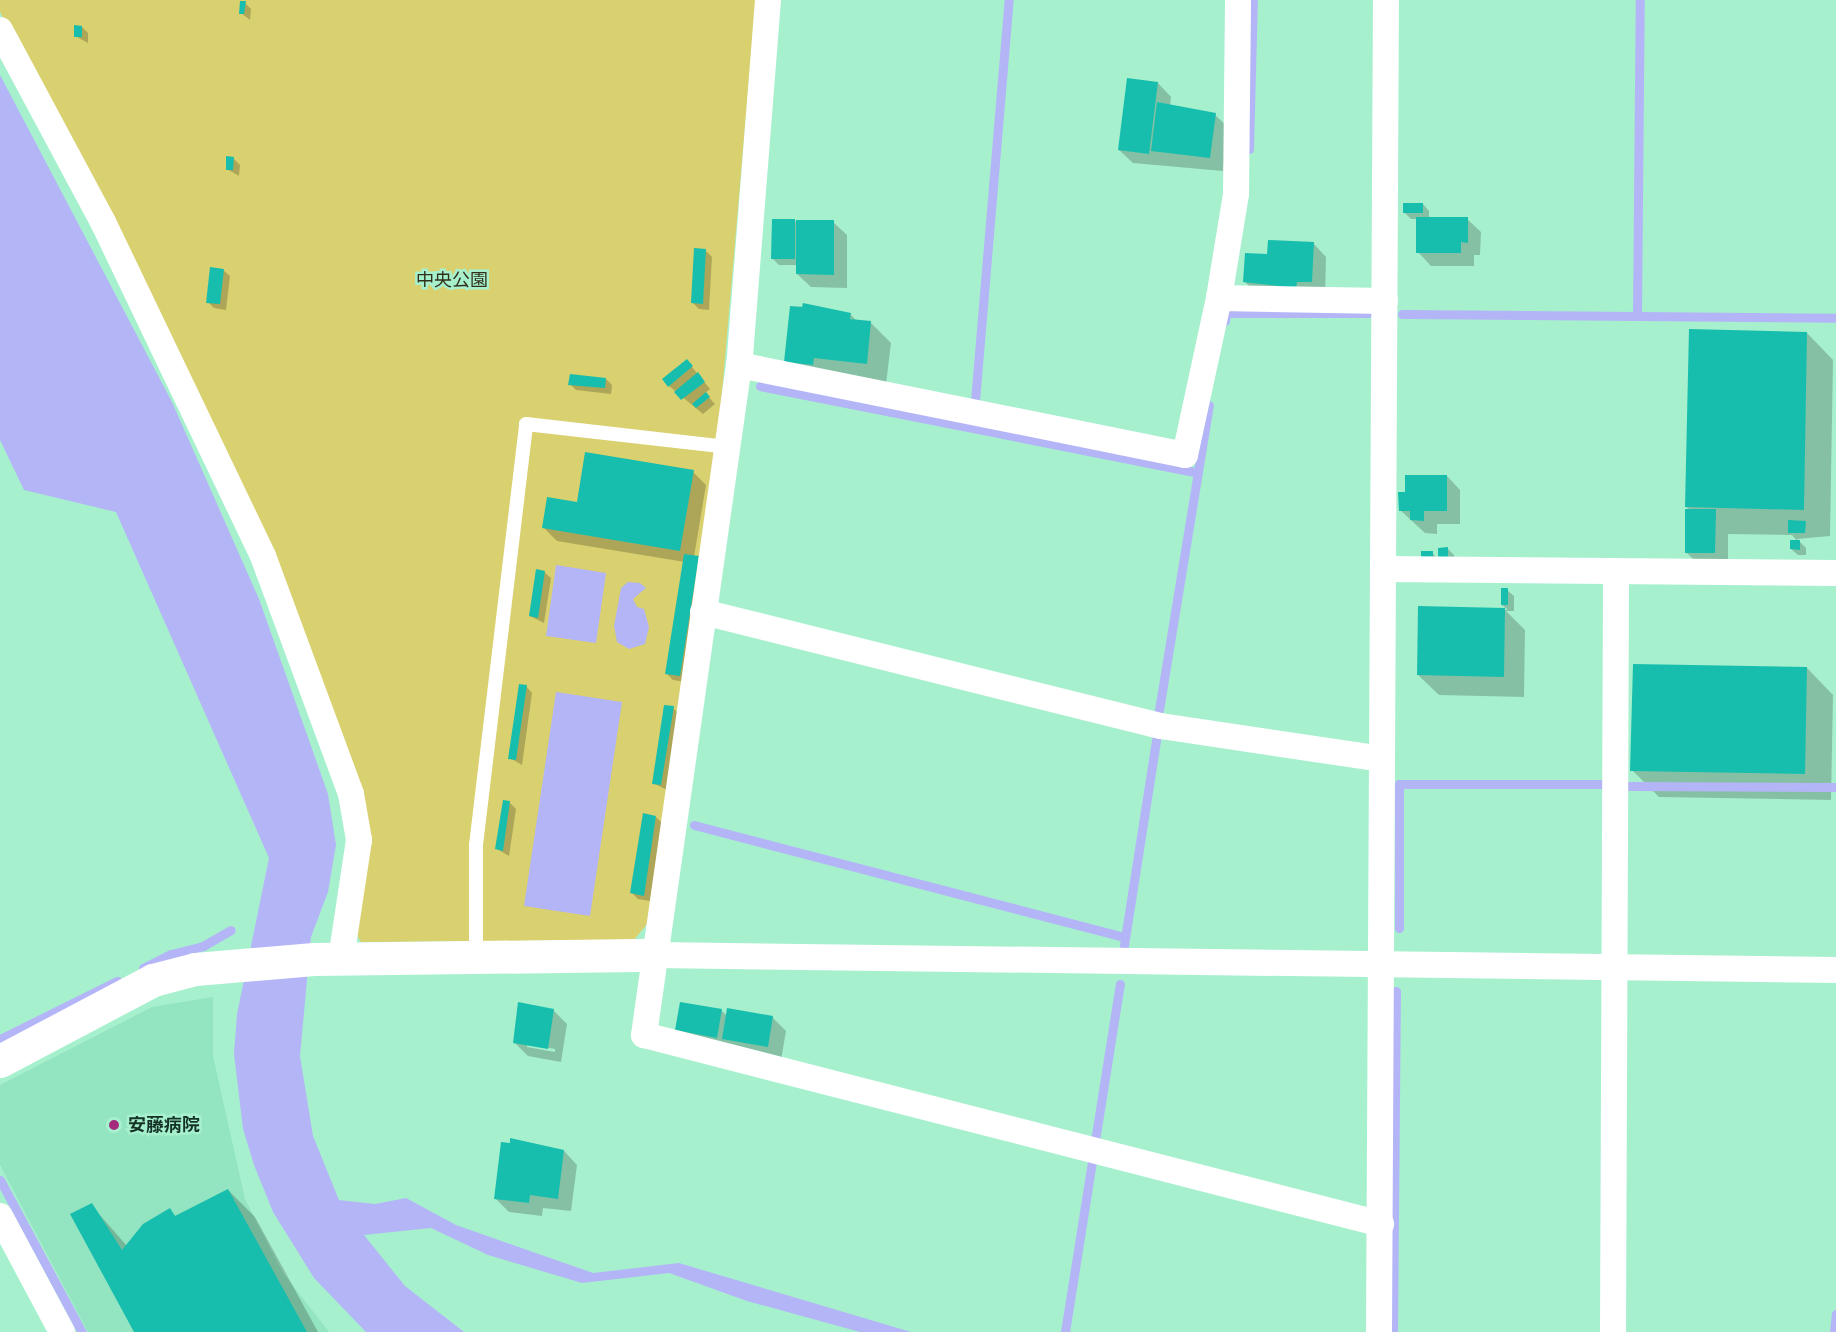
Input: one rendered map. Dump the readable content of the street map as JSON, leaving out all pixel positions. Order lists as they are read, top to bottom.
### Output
{
  "parks": ["中央公園"],
  "places": ["安藤病院"]
}
